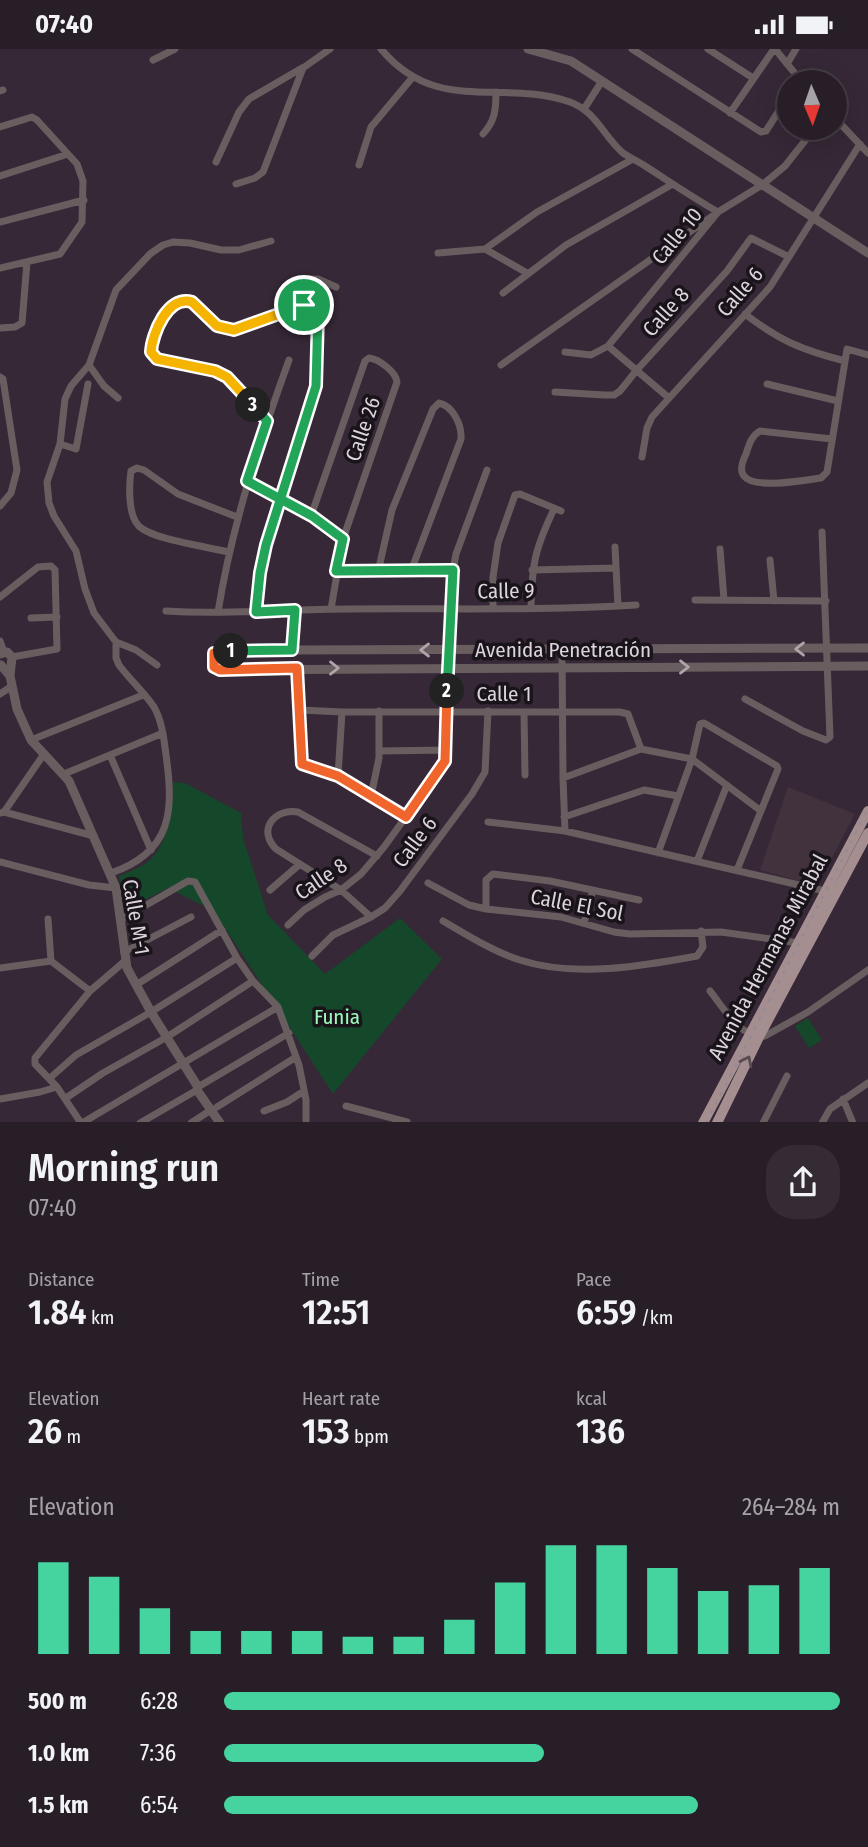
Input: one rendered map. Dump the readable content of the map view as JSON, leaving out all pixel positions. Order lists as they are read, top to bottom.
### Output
{
  "streets": {
    "main road": ["Avenida Hermanas Mirabal"],
    "street": [
      "Calle 10",
      "Calle 6",
      "Calle 8",
      "Calle 26",
      "Calle 9",
      "Avenida Penetración",
      "Calle 1",
      "Calle El Sol",
      "Calle M-1"
    ]
  },
  "crossings": [
    ["Calle 6", "Calle 8"],
    ["Calle 6", "Calle 1"],
    ["Calle 8", "Calle 9"],
    ["Calle 8", "Avenida Penetración"],
    ["Calle 8", "Calle 1"],
    ["Calle 26", "Calle 9"],
    ["Calle El Sol", "Avenida Hermanas Mirabal"]
  ],
  "parks": ["Funia"],
  "north": "bottom",
  "page": {
    "status": "07:40",
    "pins": ["3", "1", "2"],
    "heading": ["Morning run", "07:40"],
    "stats": [
      ["Distance", "1.84 km"],
      ["Time", "12:51"],
      ["Pace", "6:59 /km"],
      ["Elevation", "26 m"],
      ["Heart rate", "153 bpm"],
      ["kcal", "136"]
    ],
    "chart": ["Elevation", "264–284 m"],
    "list": [
      {
        "name": "500 m",
        "note": "6:28"
      },
      {
        "name": "1.0 km",
        "note": "7:36"
      },
      {
        "name": "1.5 km",
        "note": "6:54"
      }
    ]
  }
}
